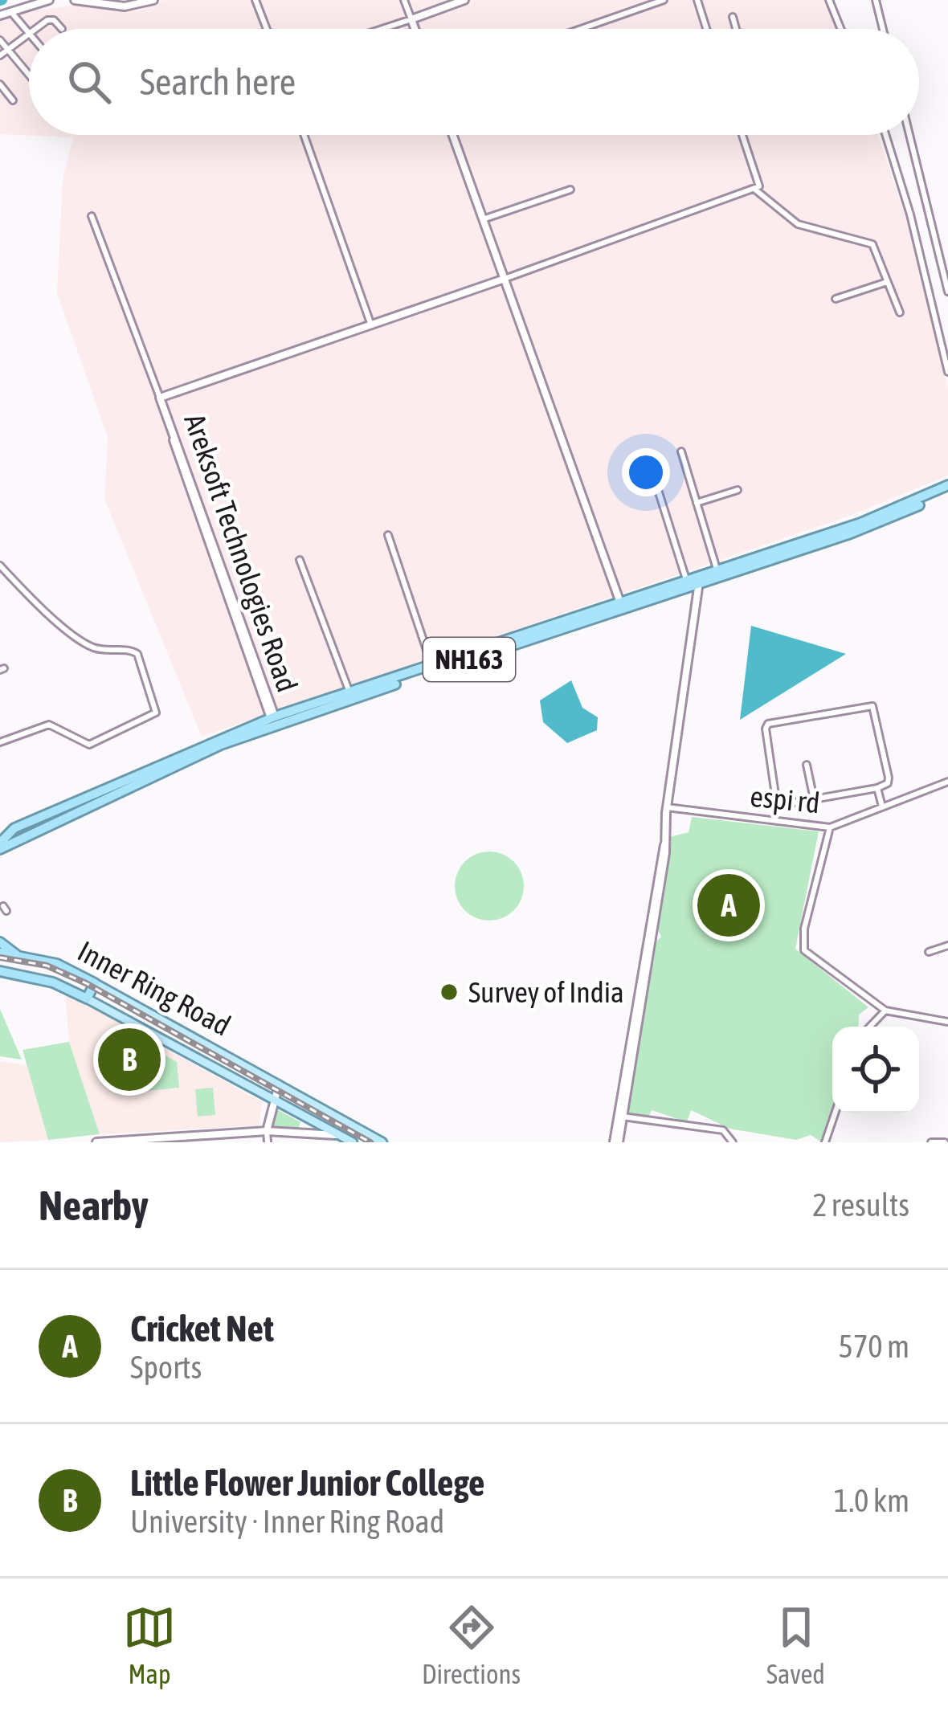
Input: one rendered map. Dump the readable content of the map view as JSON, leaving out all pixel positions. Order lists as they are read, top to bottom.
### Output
{
  "streets": {
    "highway": ["NH163", "Inner Ring Road"],
    "street": ["Areksoft Technologies Road", "espi rd"]
  },
  "crossings": [
    ["Areksoft Technologies Road", "NH163"]
  ],
  "places": ["Survey of India"],
  "page": {
    "search": "Search here",
    "pins": ["A", "B"],
    "heading": ["Nearby", "2 results"],
    "list": [
      {
        "mark": "A",
        "name": "Cricket Net",
        "note": "Sports",
        "value": "570 m"
      },
      {
        "mark": "B",
        "name": "Little Flower Junior College",
        "note": "University · Inner Ring Road",
        "value": "1.0 km"
      }
    ],
    "nav": ["Map", "Directions", "Saved"]
  }
}
